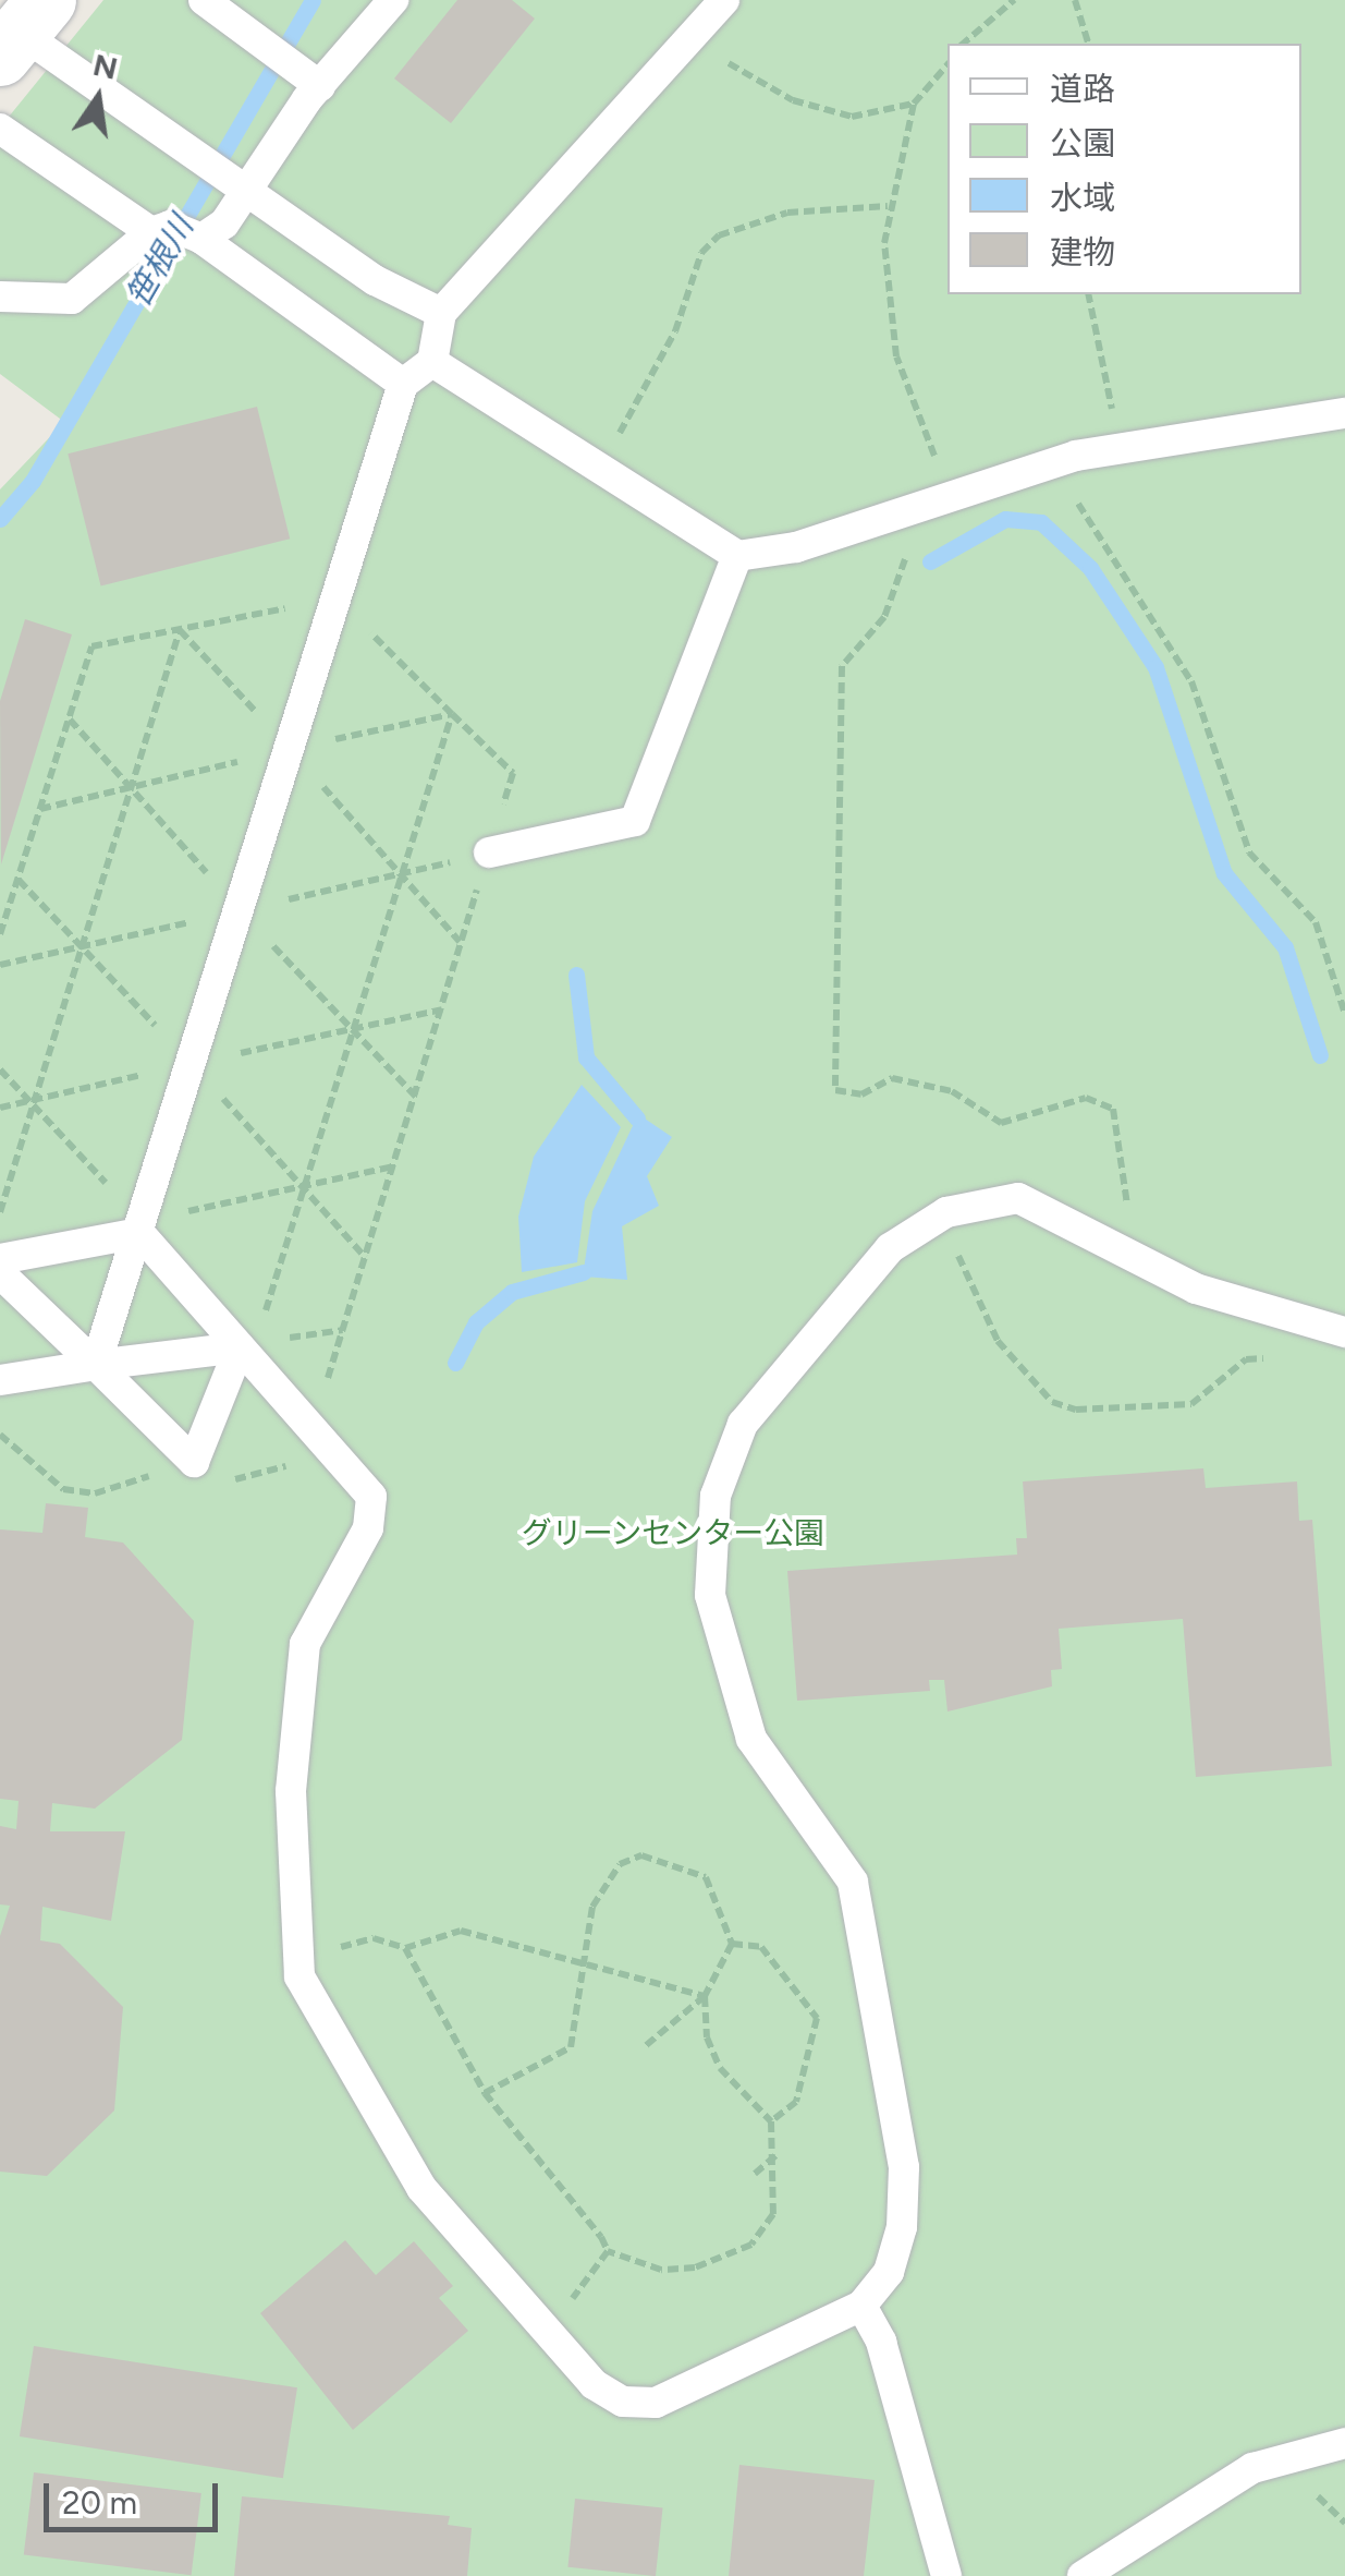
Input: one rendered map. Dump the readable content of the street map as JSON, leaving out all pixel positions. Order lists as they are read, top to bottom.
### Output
{
  "water": ["笹根川"],
  "parks": ["グリーンセンター公園"],
  "legend": [
    "道路",
    "公園",
    "水域",
    "建物"
  ],
  "scale_bar": "20 m",
  "north": "top"
}
